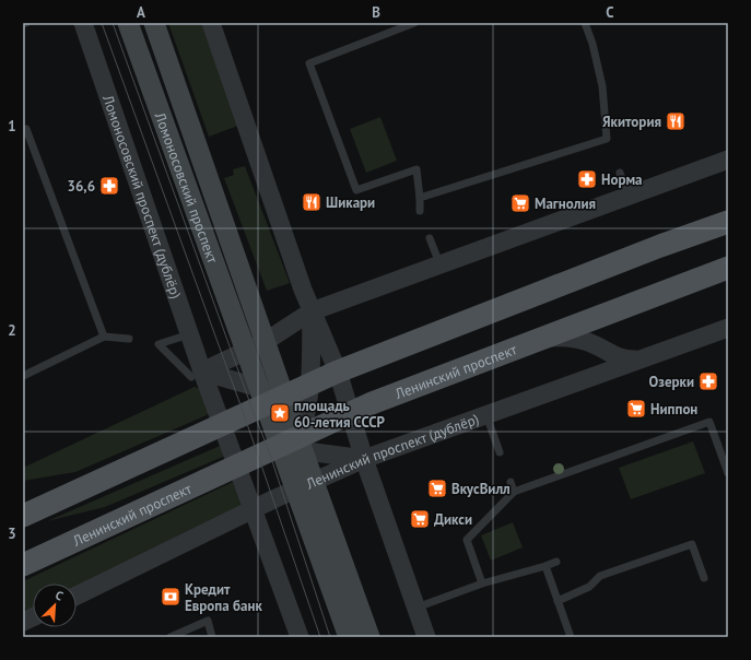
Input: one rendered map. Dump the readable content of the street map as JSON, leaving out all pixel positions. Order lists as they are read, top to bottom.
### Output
{
  "streets": {
    "main road": ["Ломоносовский проспект", "Ленинский проспект"],
    "street": ["Ломоносовский проспект (дублёр)", "Ленинский проспект (дублёр)"]
  },
  "places": {
    "restaurant": ["Якитория", "Шикари"],
    "pharmacy": ["Норма", "36,6", "Озерки"],
    "supermarket": [
      "Магнолия",
      "Ниппон",
      "ВкусВилл",
      "Дикси"
    ],
    "place": ["площадь 60-летия СССР"],
    "bank": ["Кредит Европа банк"]
  },
  "north": "top right",
  "grid": {
    "columns": ["A", "B", "C"],
    "rows": ["1", "2", "3"]
  }
}
